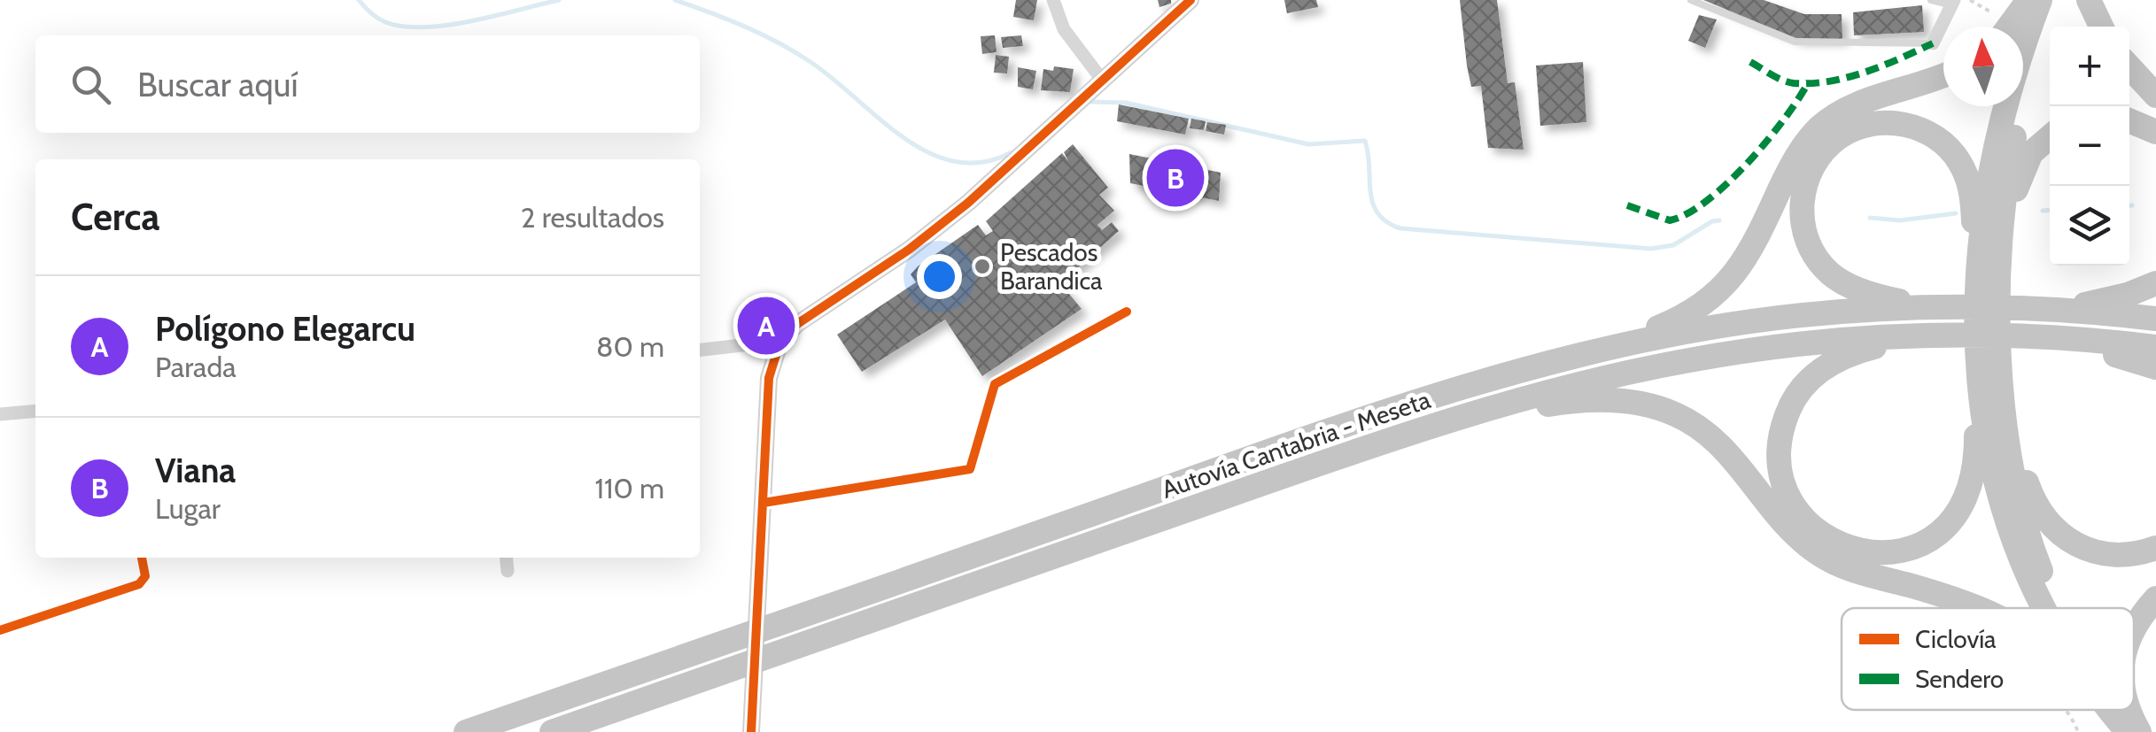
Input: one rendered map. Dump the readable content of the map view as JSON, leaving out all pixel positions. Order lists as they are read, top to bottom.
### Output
{
  "streets": {
    "highway": ["Autovía Cantabria - Meseta"]
  },
  "places": ["Pescados Barandica"],
  "legend": ["Ciclovía", "Sendero"],
  "north": "top",
  "page": {
    "map_buttons": ["+", "−"],
    "search": "Buscar aquí",
    "pins": ["B", "A"],
    "heading": ["Cerca", "2 resultados"],
    "list": [
      {
        "mark": "A",
        "name": "Polígono Elegarcu",
        "note": "Parada",
        "value": "80 m"
      },
      {
        "mark": "B",
        "name": "Viana",
        "note": "Lugar",
        "value": "110 m"
      }
    ]
  }
}
